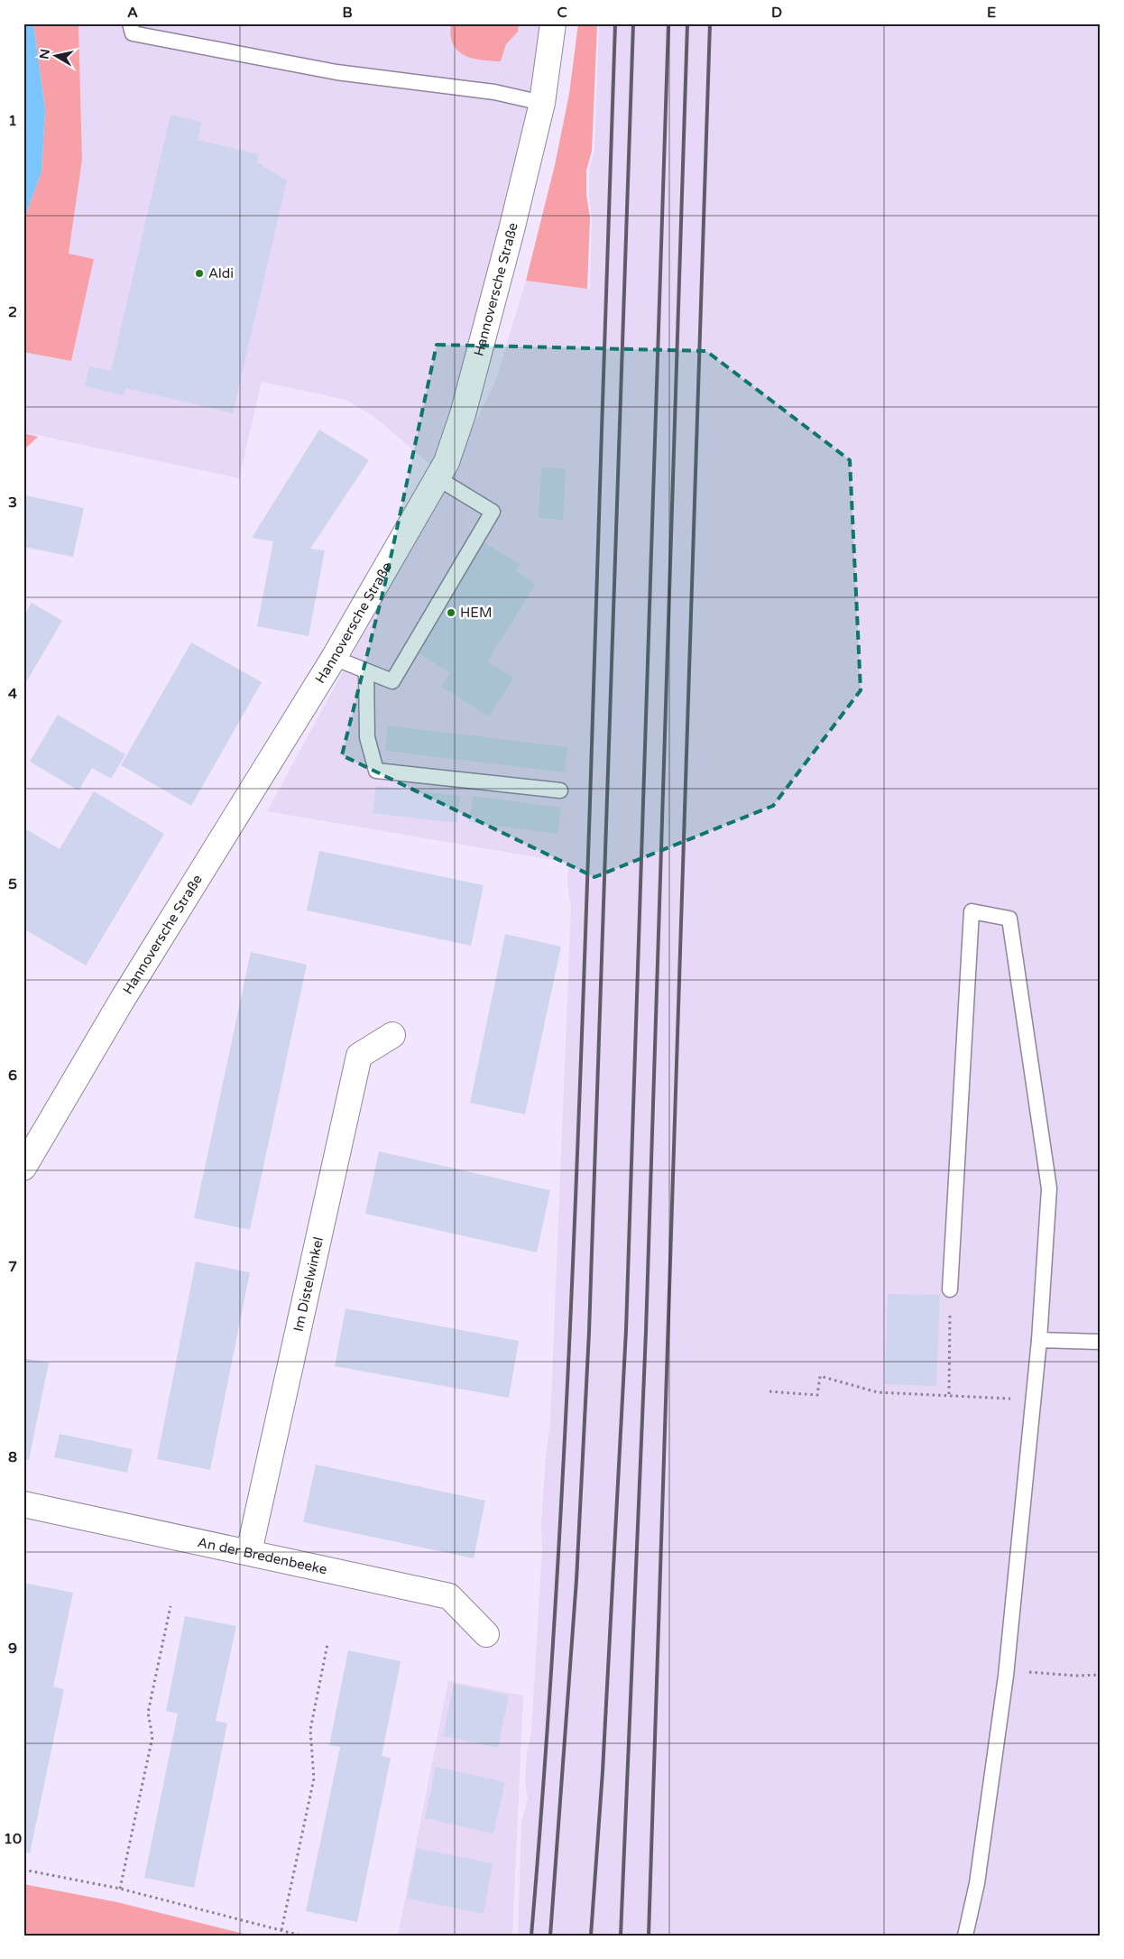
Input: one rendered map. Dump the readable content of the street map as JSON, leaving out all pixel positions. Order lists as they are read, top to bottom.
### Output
{
  "streets": {
    "street": ["Hannoversche Straße", "Im Distelwinkel", "An der Bredenbeeke"]
  },
  "crossings": [
    ["Im Distelwinkel", "An der Bredenbeeke"]
  ],
  "places": ["Aldi", "HEM"],
  "north": "left",
  "grid": {
    "columns": [
      "A",
      "B",
      "C",
      "D",
      "E"
    ],
    "rows": [
      "1",
      "2",
      "3",
      "4",
      "5",
      "6",
      "7",
      "8",
      "9",
      "10"
    ]
  }
}
